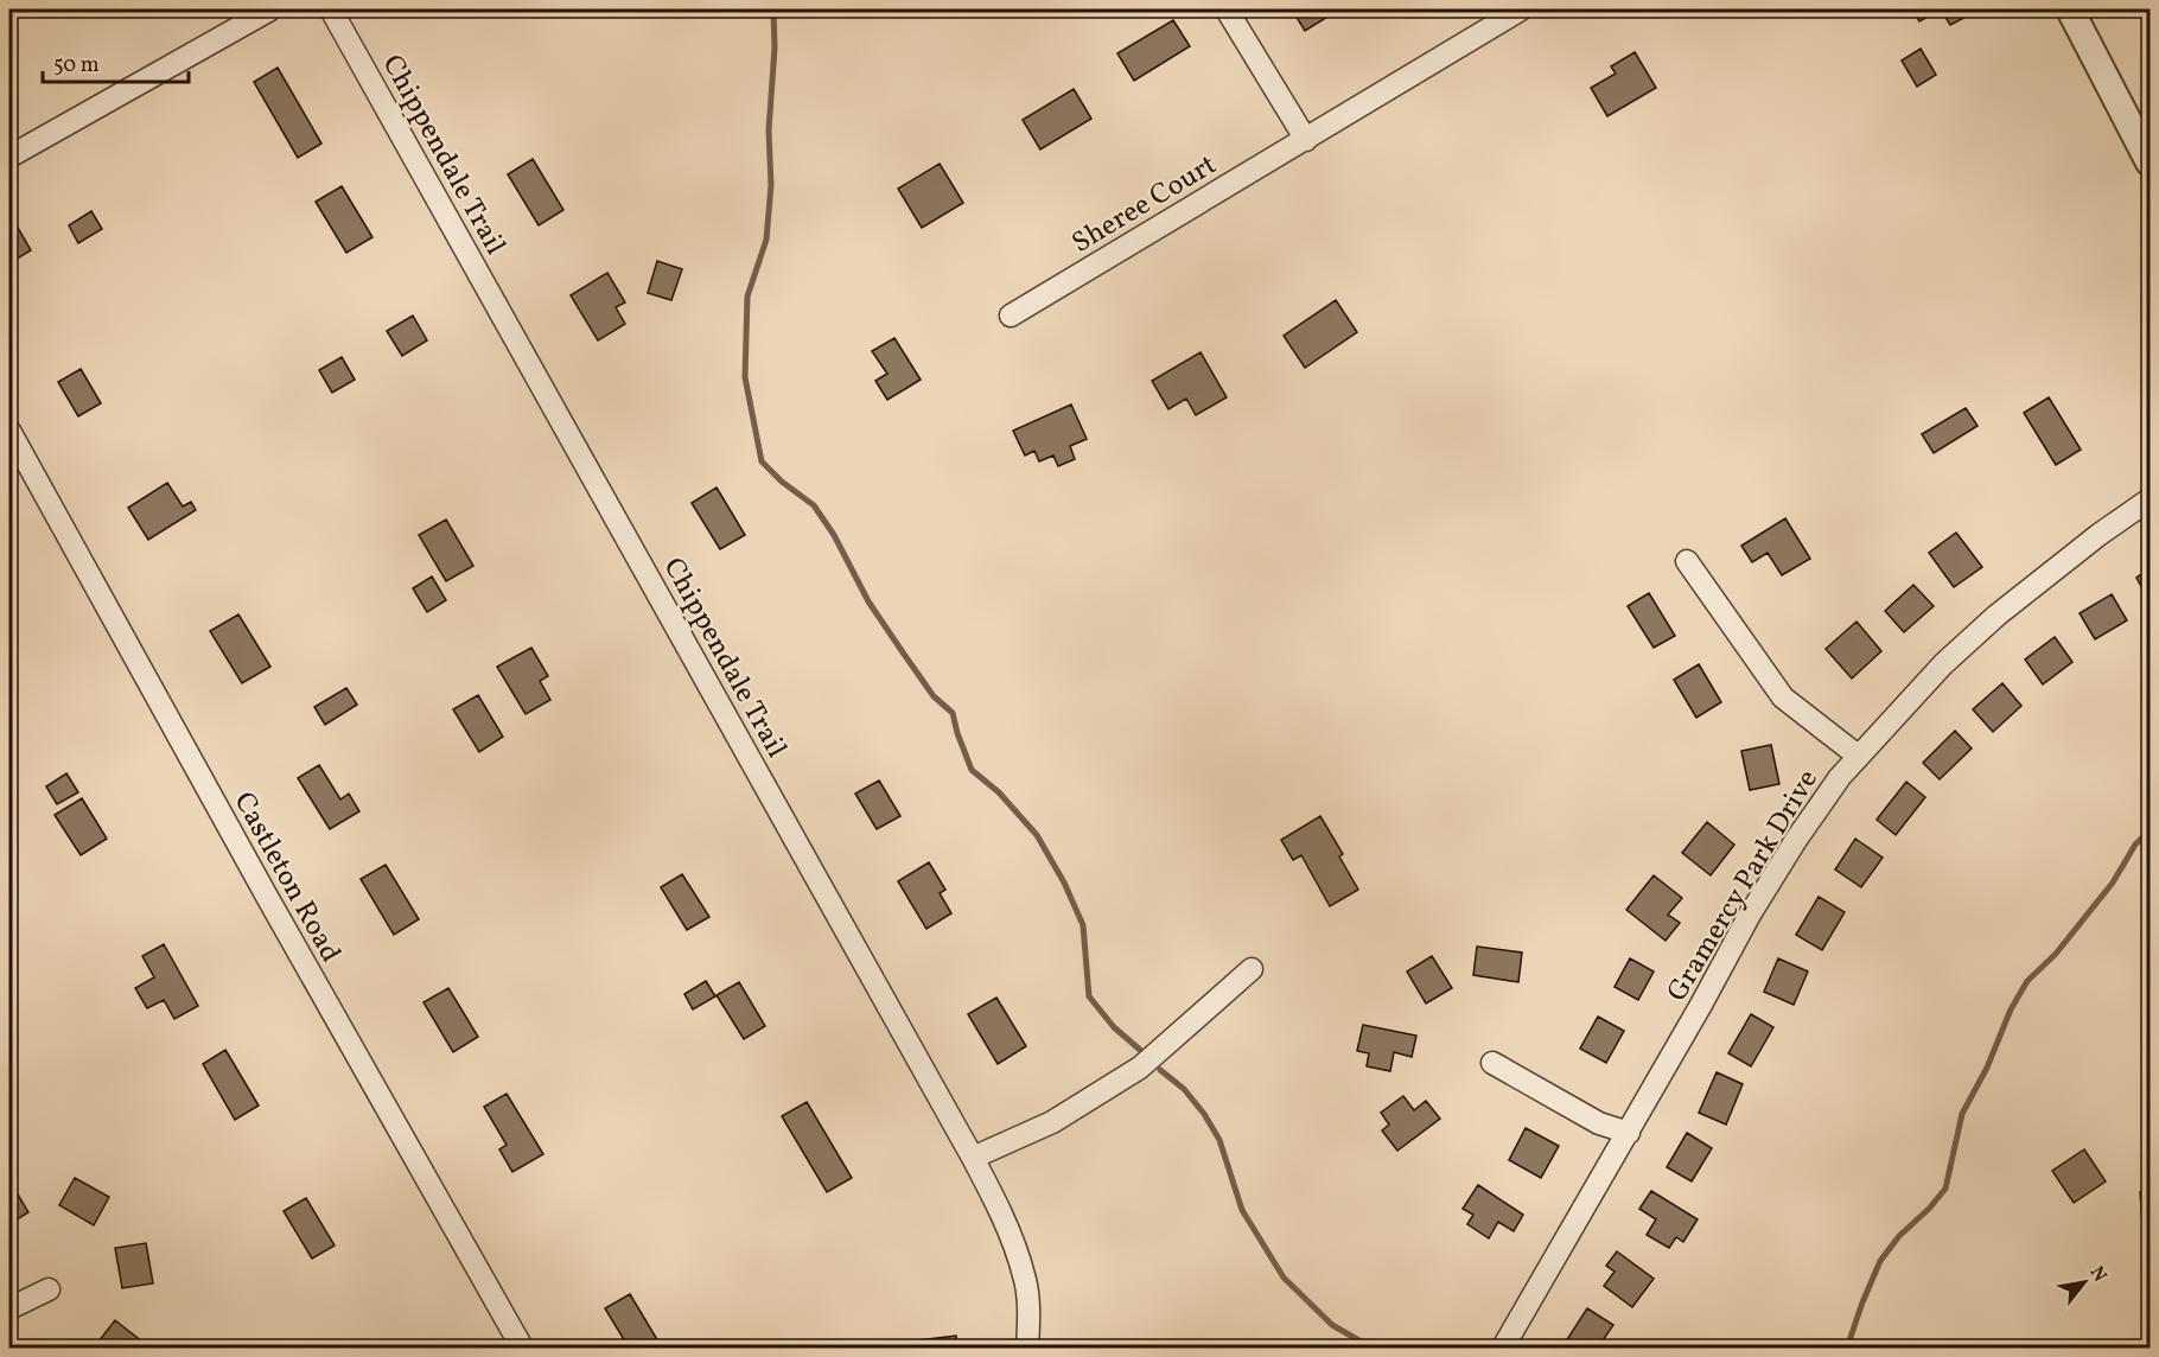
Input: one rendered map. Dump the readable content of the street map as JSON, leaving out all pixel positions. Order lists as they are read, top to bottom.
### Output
{
  "streets": {
    "street": [
      "Chippendale Trail",
      "Sheree Court",
      "Castleton Road",
      "Gramercy Park Drive"
    ]
  },
  "scale_bar": "50 m",
  "north": "top right"
}
